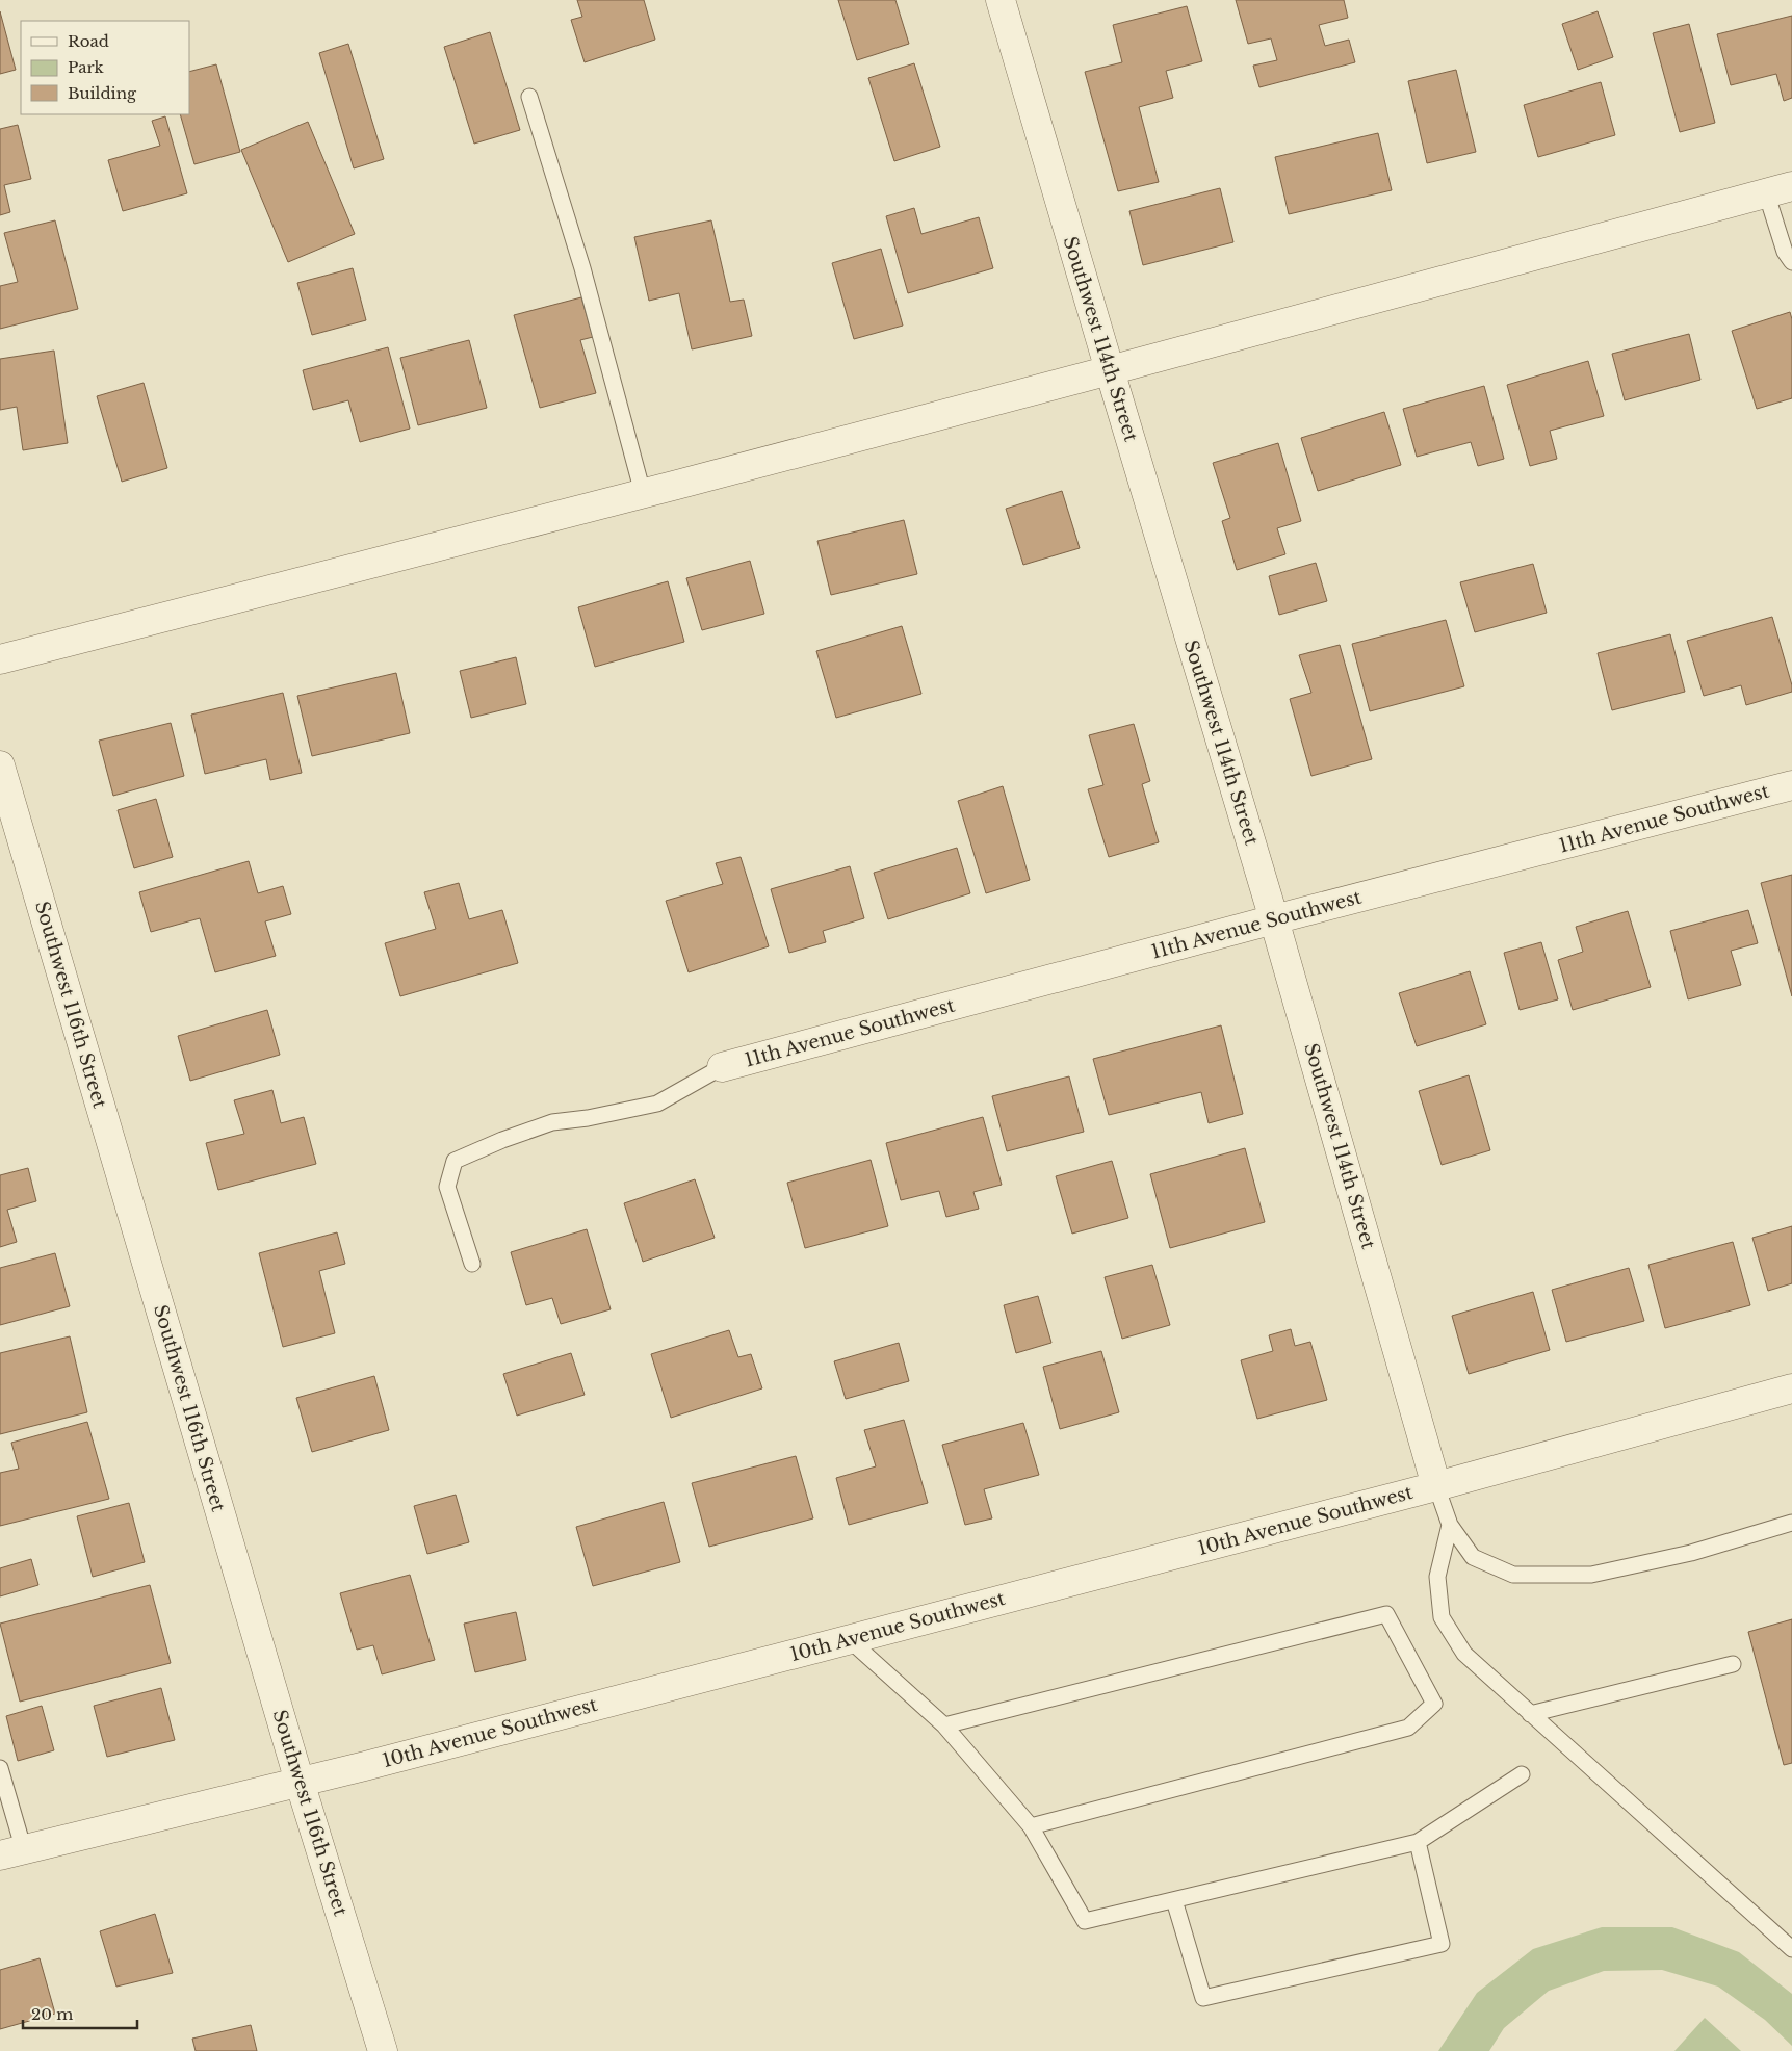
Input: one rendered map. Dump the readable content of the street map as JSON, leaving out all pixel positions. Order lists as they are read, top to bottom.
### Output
{
  "streets": {
    "street": [
      "Southwest 114th Street",
      "11th Avenue Southwest",
      "Southwest 116th Street",
      "10th Avenue Southwest"
    ]
  },
  "crossings": [
    ["Southwest 114th Street", "11th Avenue Southwest"],
    ["Southwest 114th Street", "10th Avenue Southwest"],
    ["Southwest 116th Street", "10th Avenue Southwest"]
  ],
  "legend": ["Road", "Park", "Building"],
  "scale_bar": "20 m"
}
